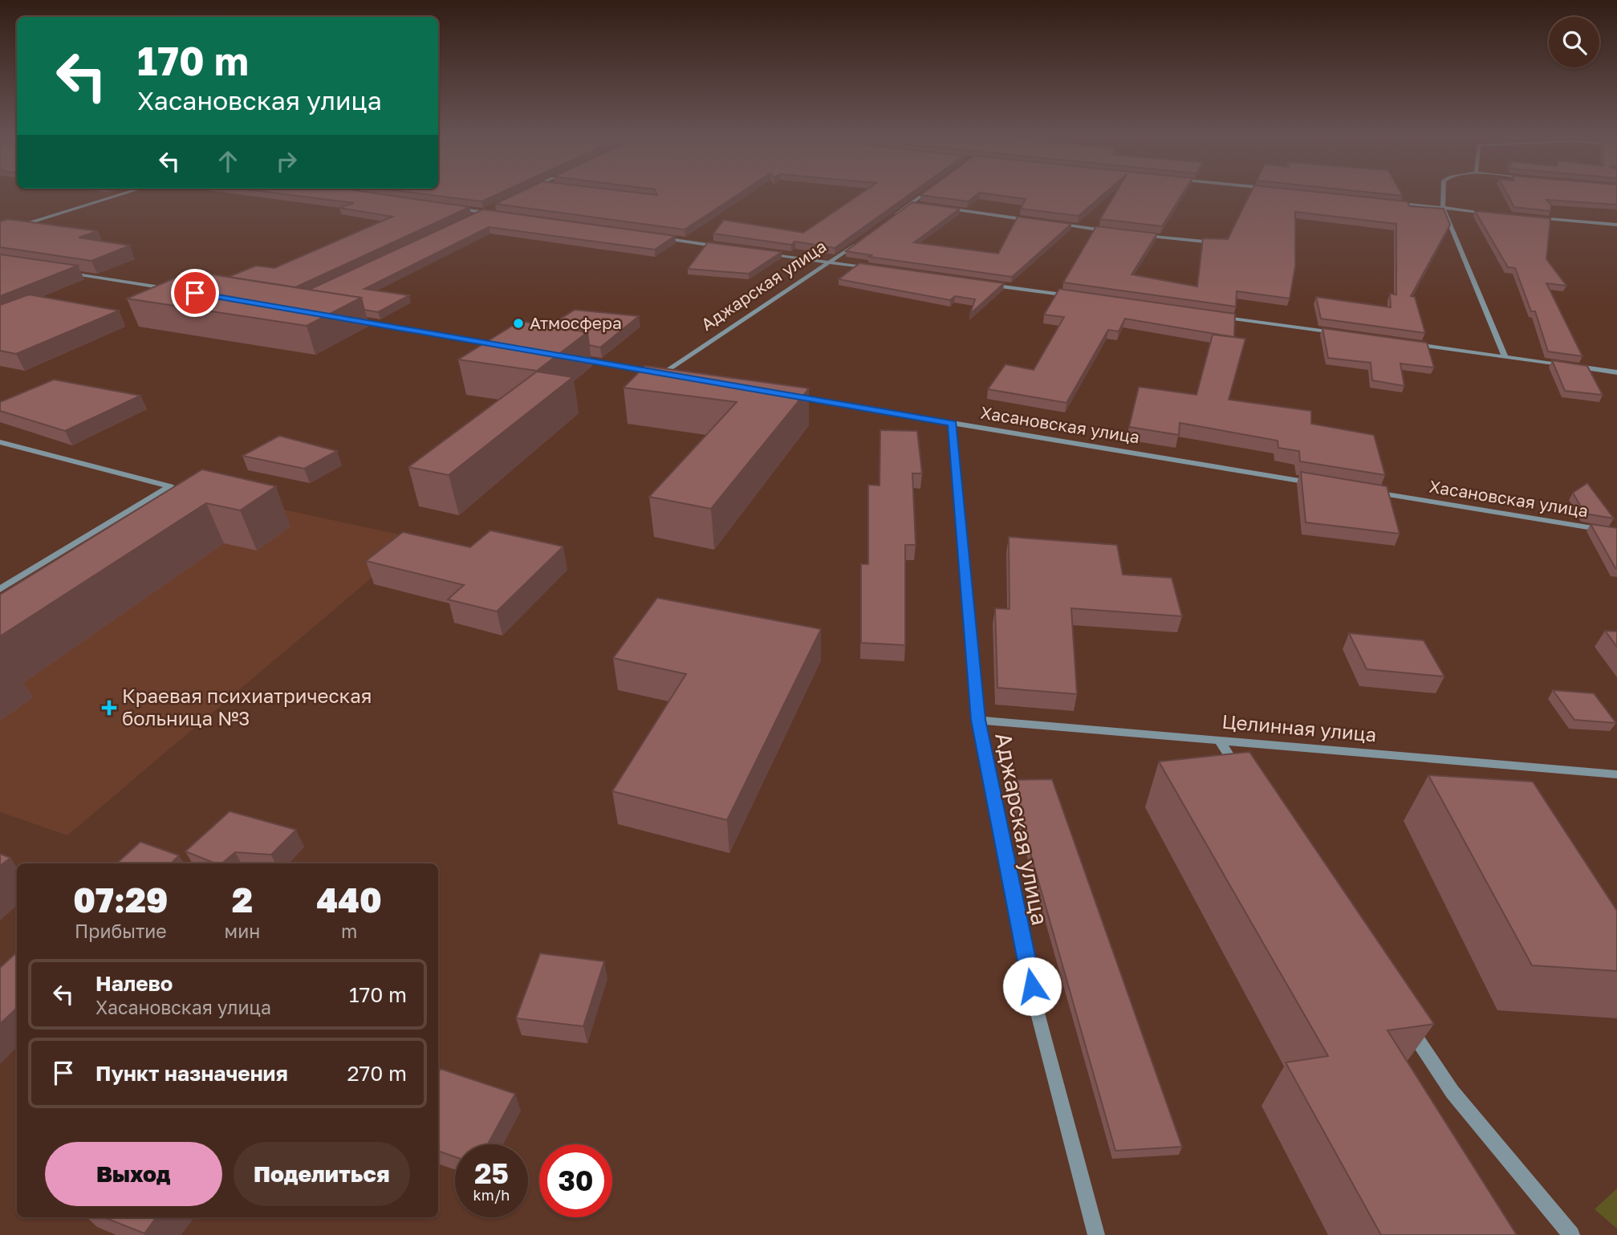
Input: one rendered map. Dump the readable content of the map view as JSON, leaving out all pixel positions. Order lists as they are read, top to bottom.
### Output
{
  "streets": {
    "street": ["Аджарская улица", "Хасановская улица", "Целинная улица"]
  },
  "crossings": [
    ["Аджарская улица", "Хасановская улица"],
    ["Аджарская улица", "Целинная улица"]
  ],
  "places": {
    "other": ["Атмосфера"],
    "health": ["Краевая психиатрическая больница №3"]
  },
  "page": {
    "turn": ["170 m", "Хасановская улица"],
    "eta": [
      "07:29",
      "Прибытие",
      "2",
      "мин",
      "440",
      "m"
    ],
    "list": [
      {
        "name": "Налево",
        "note": "Хасановская улица",
        "value": "170 m"
      },
      {
        "name": "Пункт назначения",
        "value": "270 m"
      }
    ],
    "buttons": ["Выход", "Поделиться"],
    "speed": "25 km/h",
    "limit": "30"
  }
}
